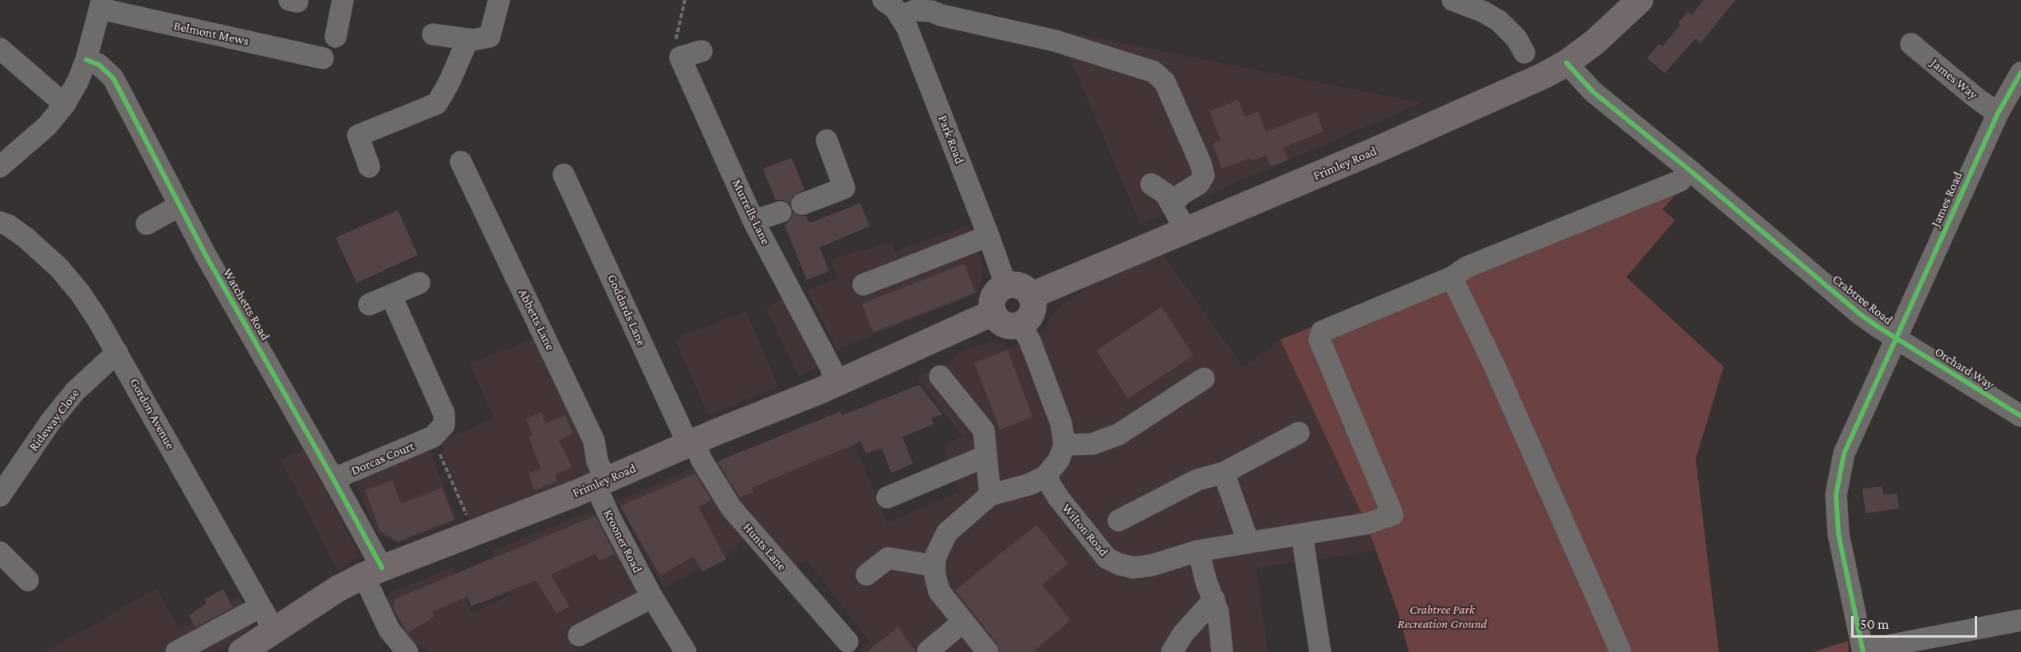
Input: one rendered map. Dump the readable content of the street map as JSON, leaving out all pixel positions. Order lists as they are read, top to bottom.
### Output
{
  "streets": {
    "main road": ["Frimley Road"],
    "street": [
      "Belmont Mews",
      "James Way",
      "Park Road",
      "James Road",
      "Murrells Lane",
      "Crabtree Road",
      "Watchetts Road",
      "Goddards Lane",
      "Abbetts Lane",
      "Orchard Way",
      "Gordon Avenue",
      "Rideway Close",
      "Dorcas Court",
      "Wilton Road",
      "Krooner Road",
      "Hunts Lane"
    ]
  },
  "crossings": [
    ["James Way", "James Road"],
    ["Park Road", "Frimley Road"],
    ["Frimley Road", "Murrells Lane"],
    ["Frimley Road", "Crabtree Road"],
    ["Frimley Road", "Watchetts Road"],
    ["Frimley Road", "Goddards Lane"],
    ["Frimley Road", "Abbetts Lane"],
    ["Frimley Road", "Gordon Avenue"],
    ["Frimley Road", "Krooner Road"],
    ["Frimley Road", "Hunts Lane"],
    ["James Road", "Crabtree Road"],
    ["James Road", "Orchard Way"],
    ["Crabtree Road", "Orchard Way"],
    ["Watchetts Road", "Dorcas Court"],
    ["Goddards Lane", "Hunts Lane"],
    ["Abbetts Lane", "Krooner Road"],
    ["Gordon Avenue", "Rideway Close"]
  ],
  "parks": ["Crabtree Park Recreation Ground"],
  "scale_bar": "50 m"
}
